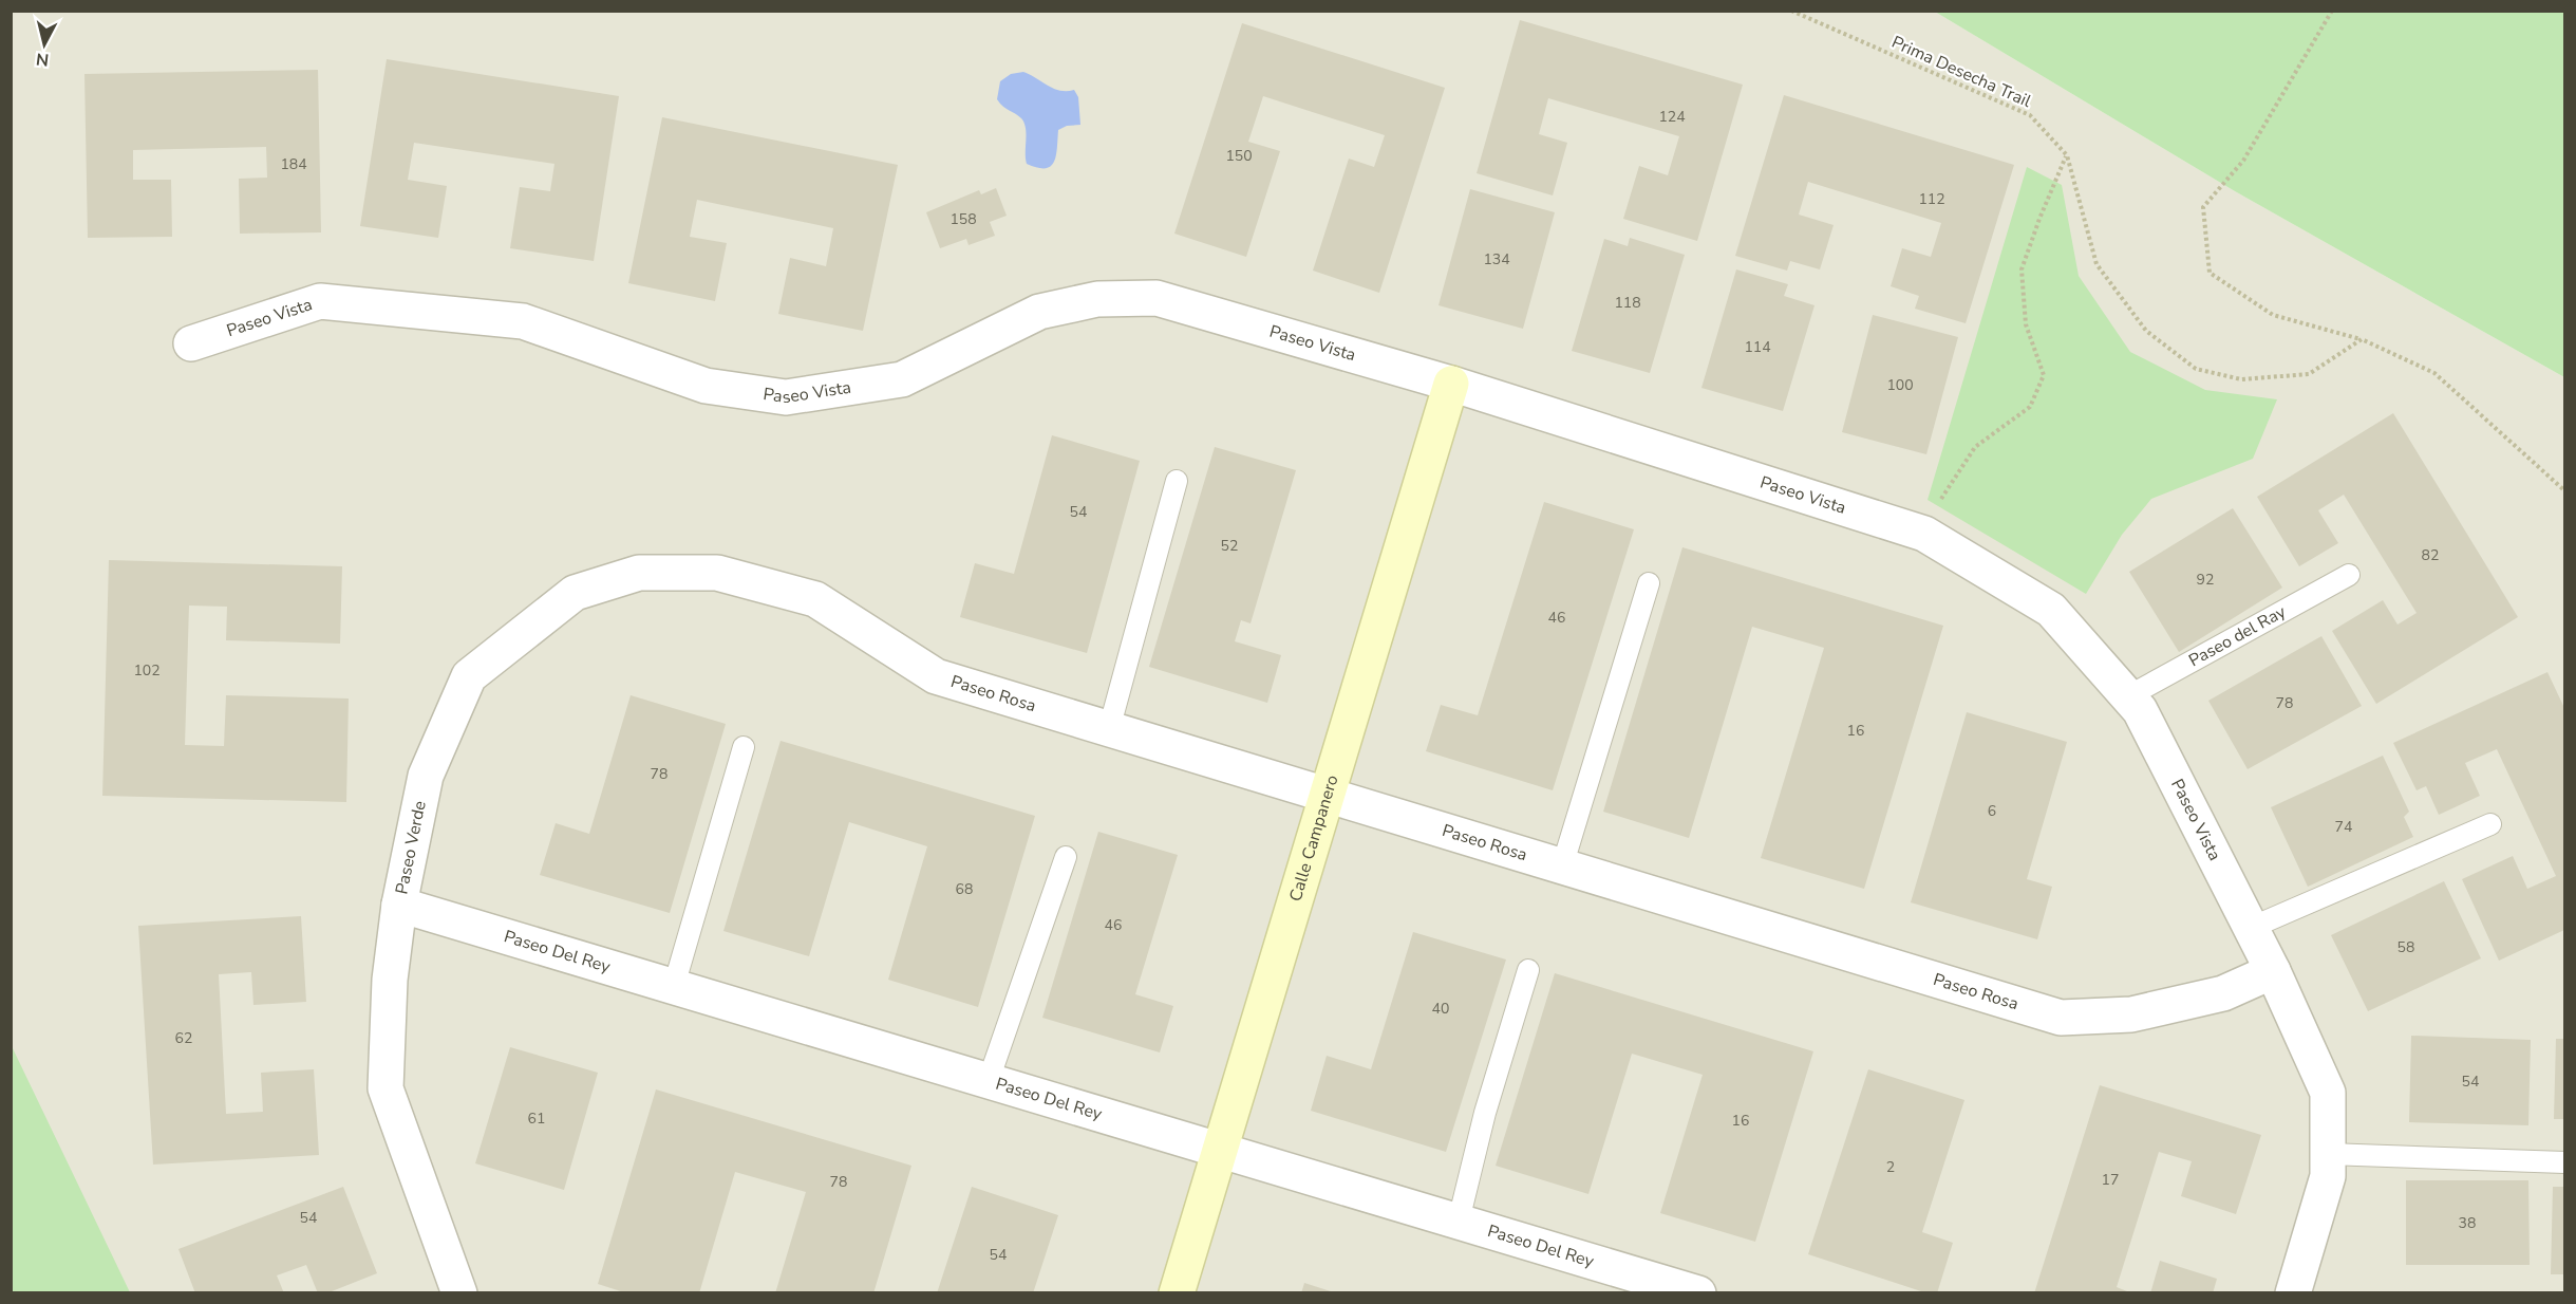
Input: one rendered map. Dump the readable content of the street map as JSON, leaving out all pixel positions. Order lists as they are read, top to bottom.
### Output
{
  "streets": {
    "street": [
      "Paseo Vista",
      "Paseo Rosa",
      "Calle Campanero",
      "Paseo Verde",
      "Paseo Del Rey"
    ],
    "lane": ["Paseo del Ray"],
    "path": ["Prima Desecha Trail"]
  },
  "crossings": [
    ["Paseo Vista", "Paseo del Ray"],
    ["Paseo Vista", "Paseo Rosa"],
    ["Paseo Vista", "Calle Campanero"],
    ["Paseo Rosa", "Calle Campanero"],
    ["Paseo Rosa", "Paseo Verde"],
    ["Calle Campanero", "Paseo Del Rey"],
    ["Paseo Verde", "Paseo Del Rey"]
  ],
  "house_numbers": [
    "124",
    "150",
    "184",
    "112",
    "158",
    "134",
    "118",
    "114",
    "100",
    "54",
    "52",
    "82",
    "92",
    "46",
    "102",
    "78",
    "16",
    "78",
    "6",
    "74",
    "68",
    "46",
    "58",
    "40",
    "62",
    "54",
    "61",
    "16",
    "2",
    "17",
    "78",
    "54",
    "38",
    "54"
  ],
  "north": "bottom"
}
